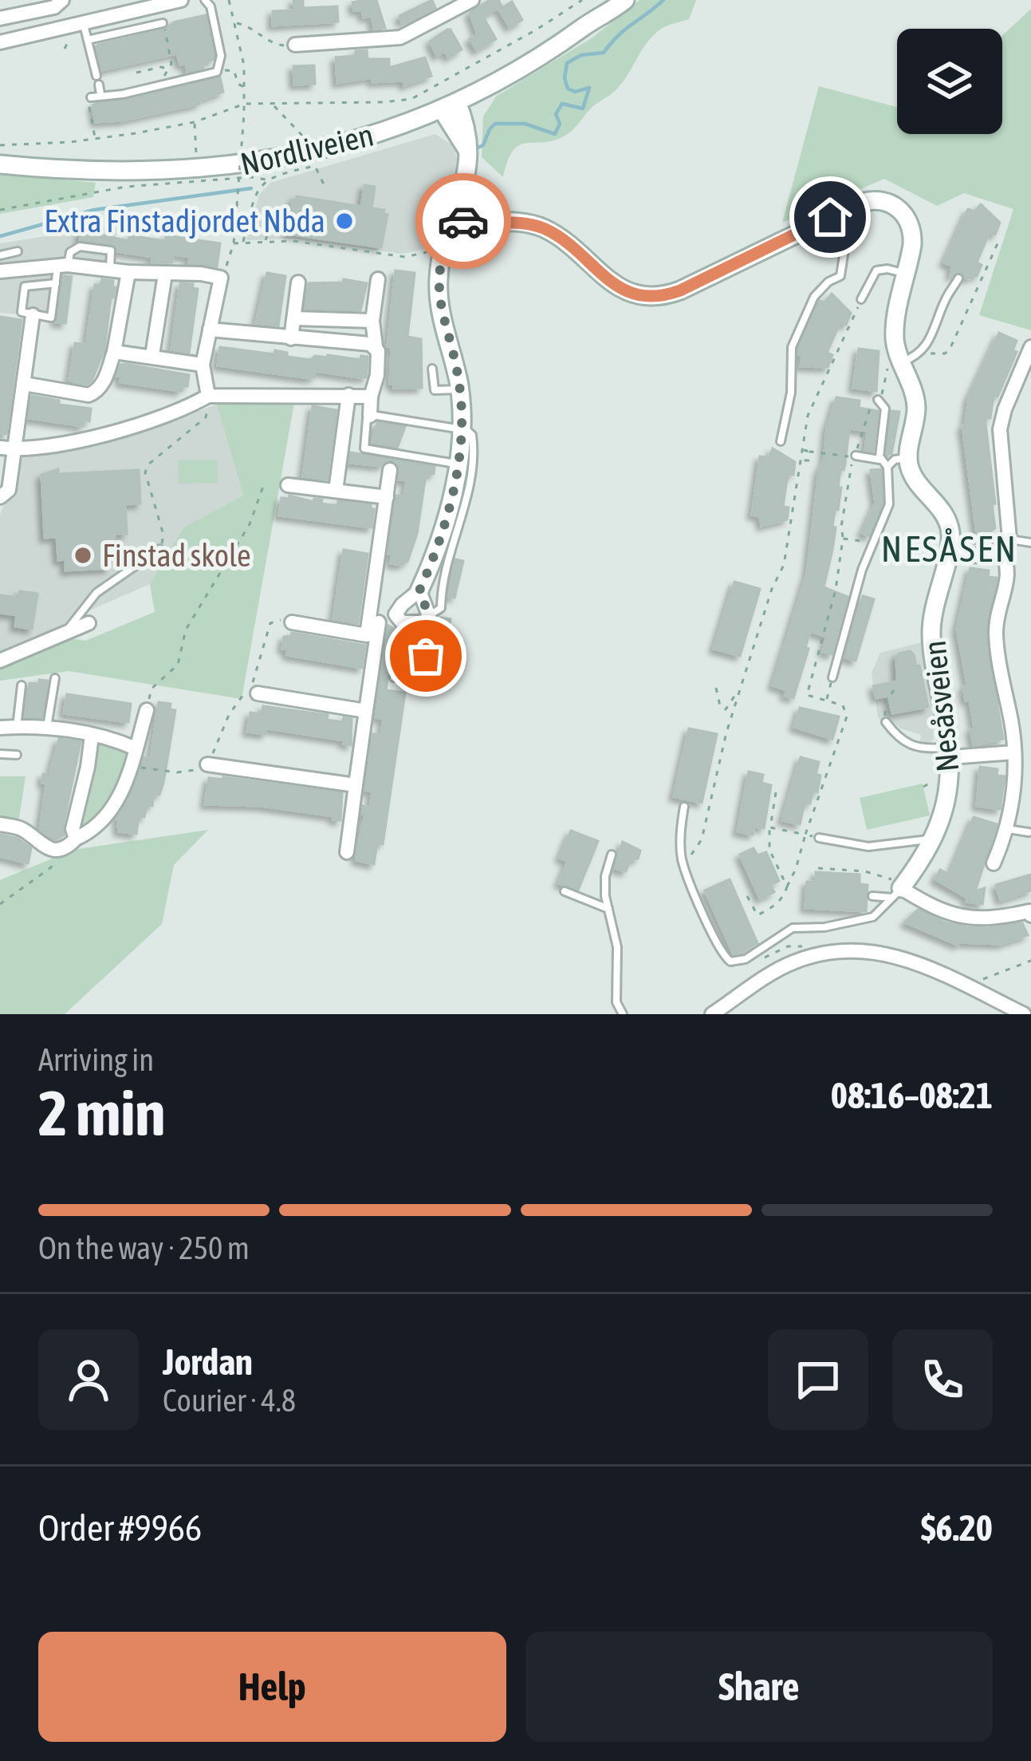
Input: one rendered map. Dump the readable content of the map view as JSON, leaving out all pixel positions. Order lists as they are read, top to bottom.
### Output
{
  "streets": {
    "street": ["Nordliveien", "Nesåsveien"]
  },
  "districts": ["NESÅSEN"],
  "places": ["Extra Finstadjordet Nbda", "Finstad skole"],
  "page": {
    "heading": ["2 min", "Arriving in", "08:16–08:21"],
    "panel": [
      "Jordan",
      "Courier · 4.8",
      "Order #9966",
      "$6.20"
    ],
    "bar": "On the way · 250 m",
    "buttons": ["Help", "Share"]
  }
}
